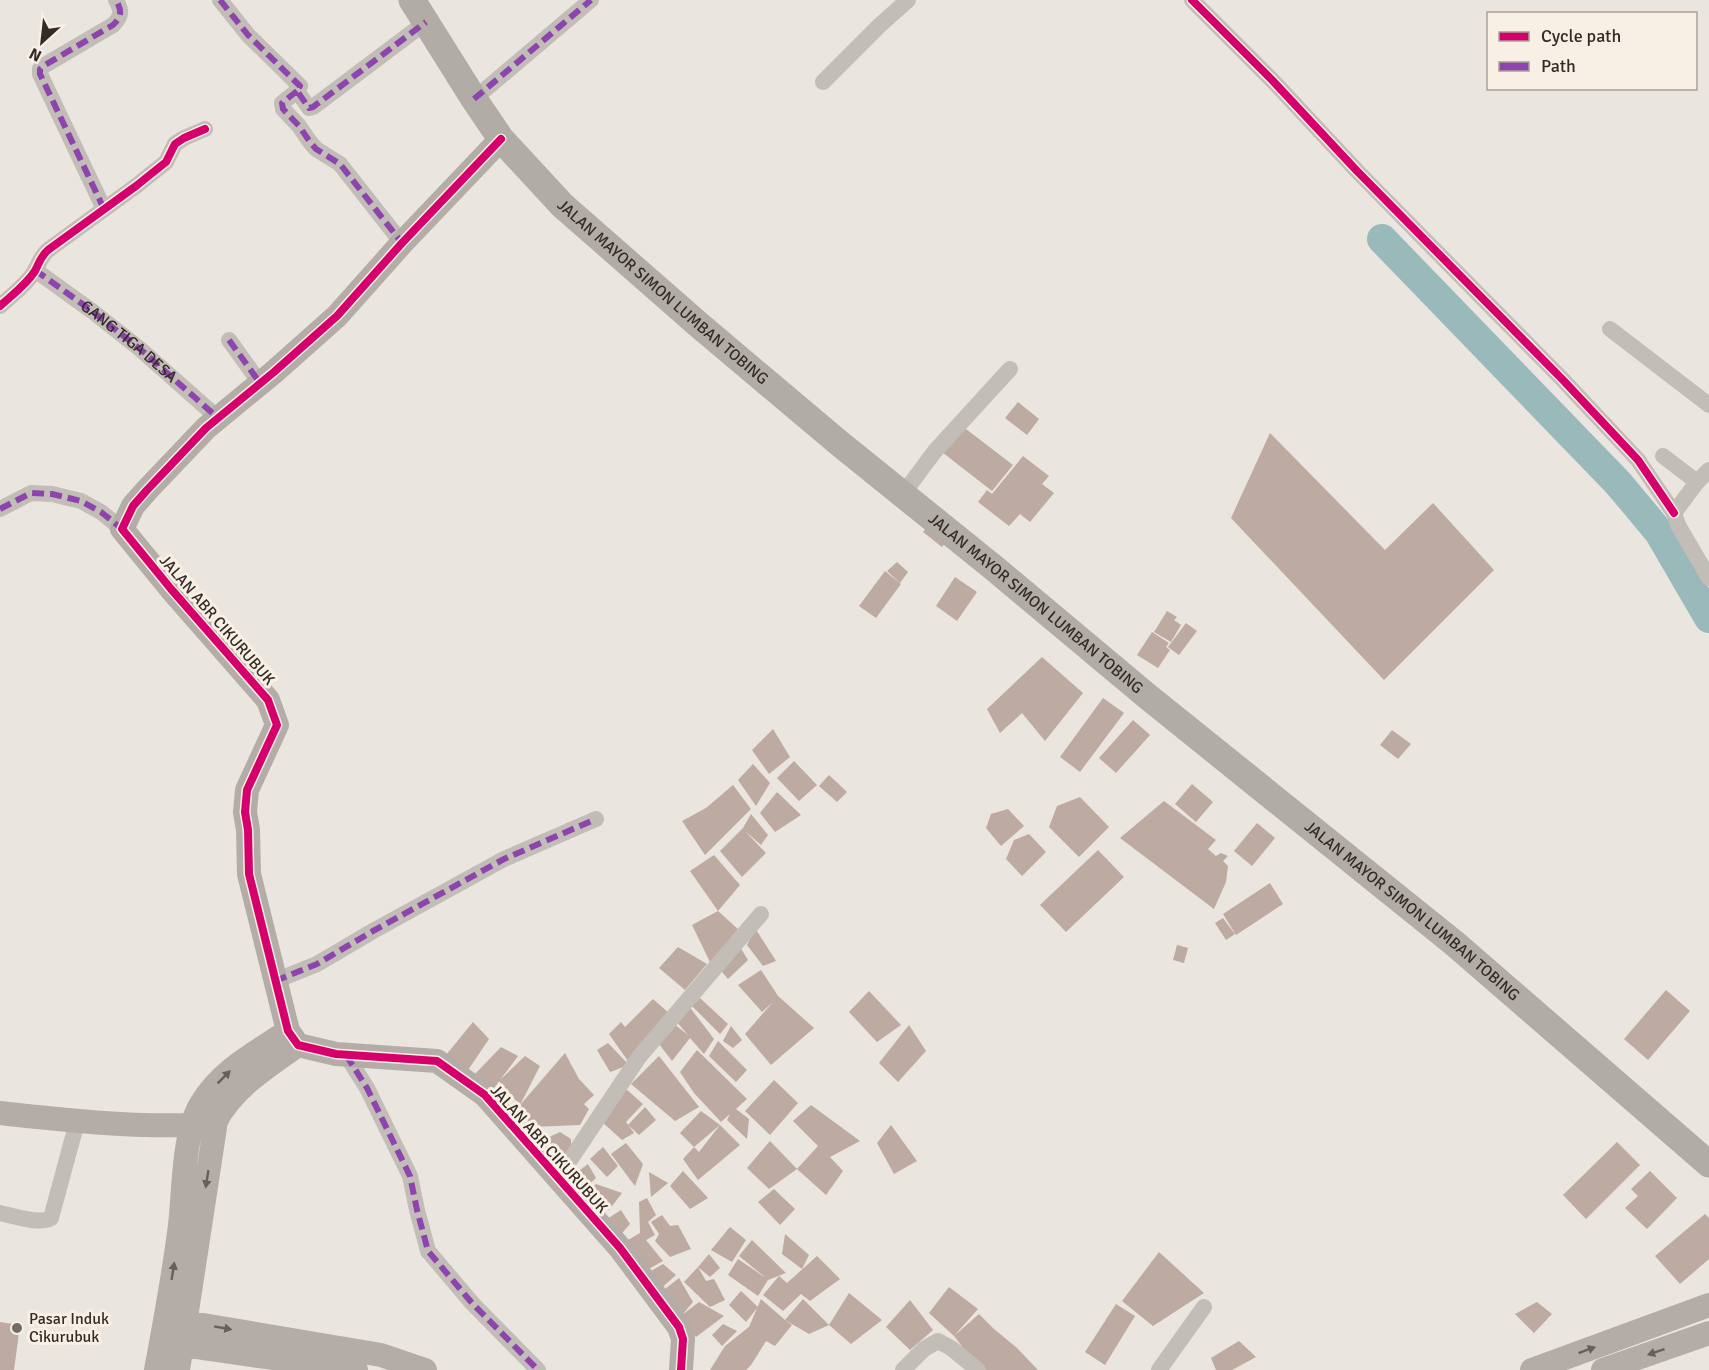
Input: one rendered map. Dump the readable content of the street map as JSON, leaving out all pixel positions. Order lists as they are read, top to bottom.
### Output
{
  "streets": {
    "main road": ["JALAN MAYOR SIMON LUMBAN TOBING"],
    "street": ["GANG TIGA DESA", "JALAN ABR CIKURUBUK"]
  },
  "places": ["Pasar Induk Cikurubuk"],
  "legend": ["Cycle path", "Path"],
  "north": "bottom left"
}
